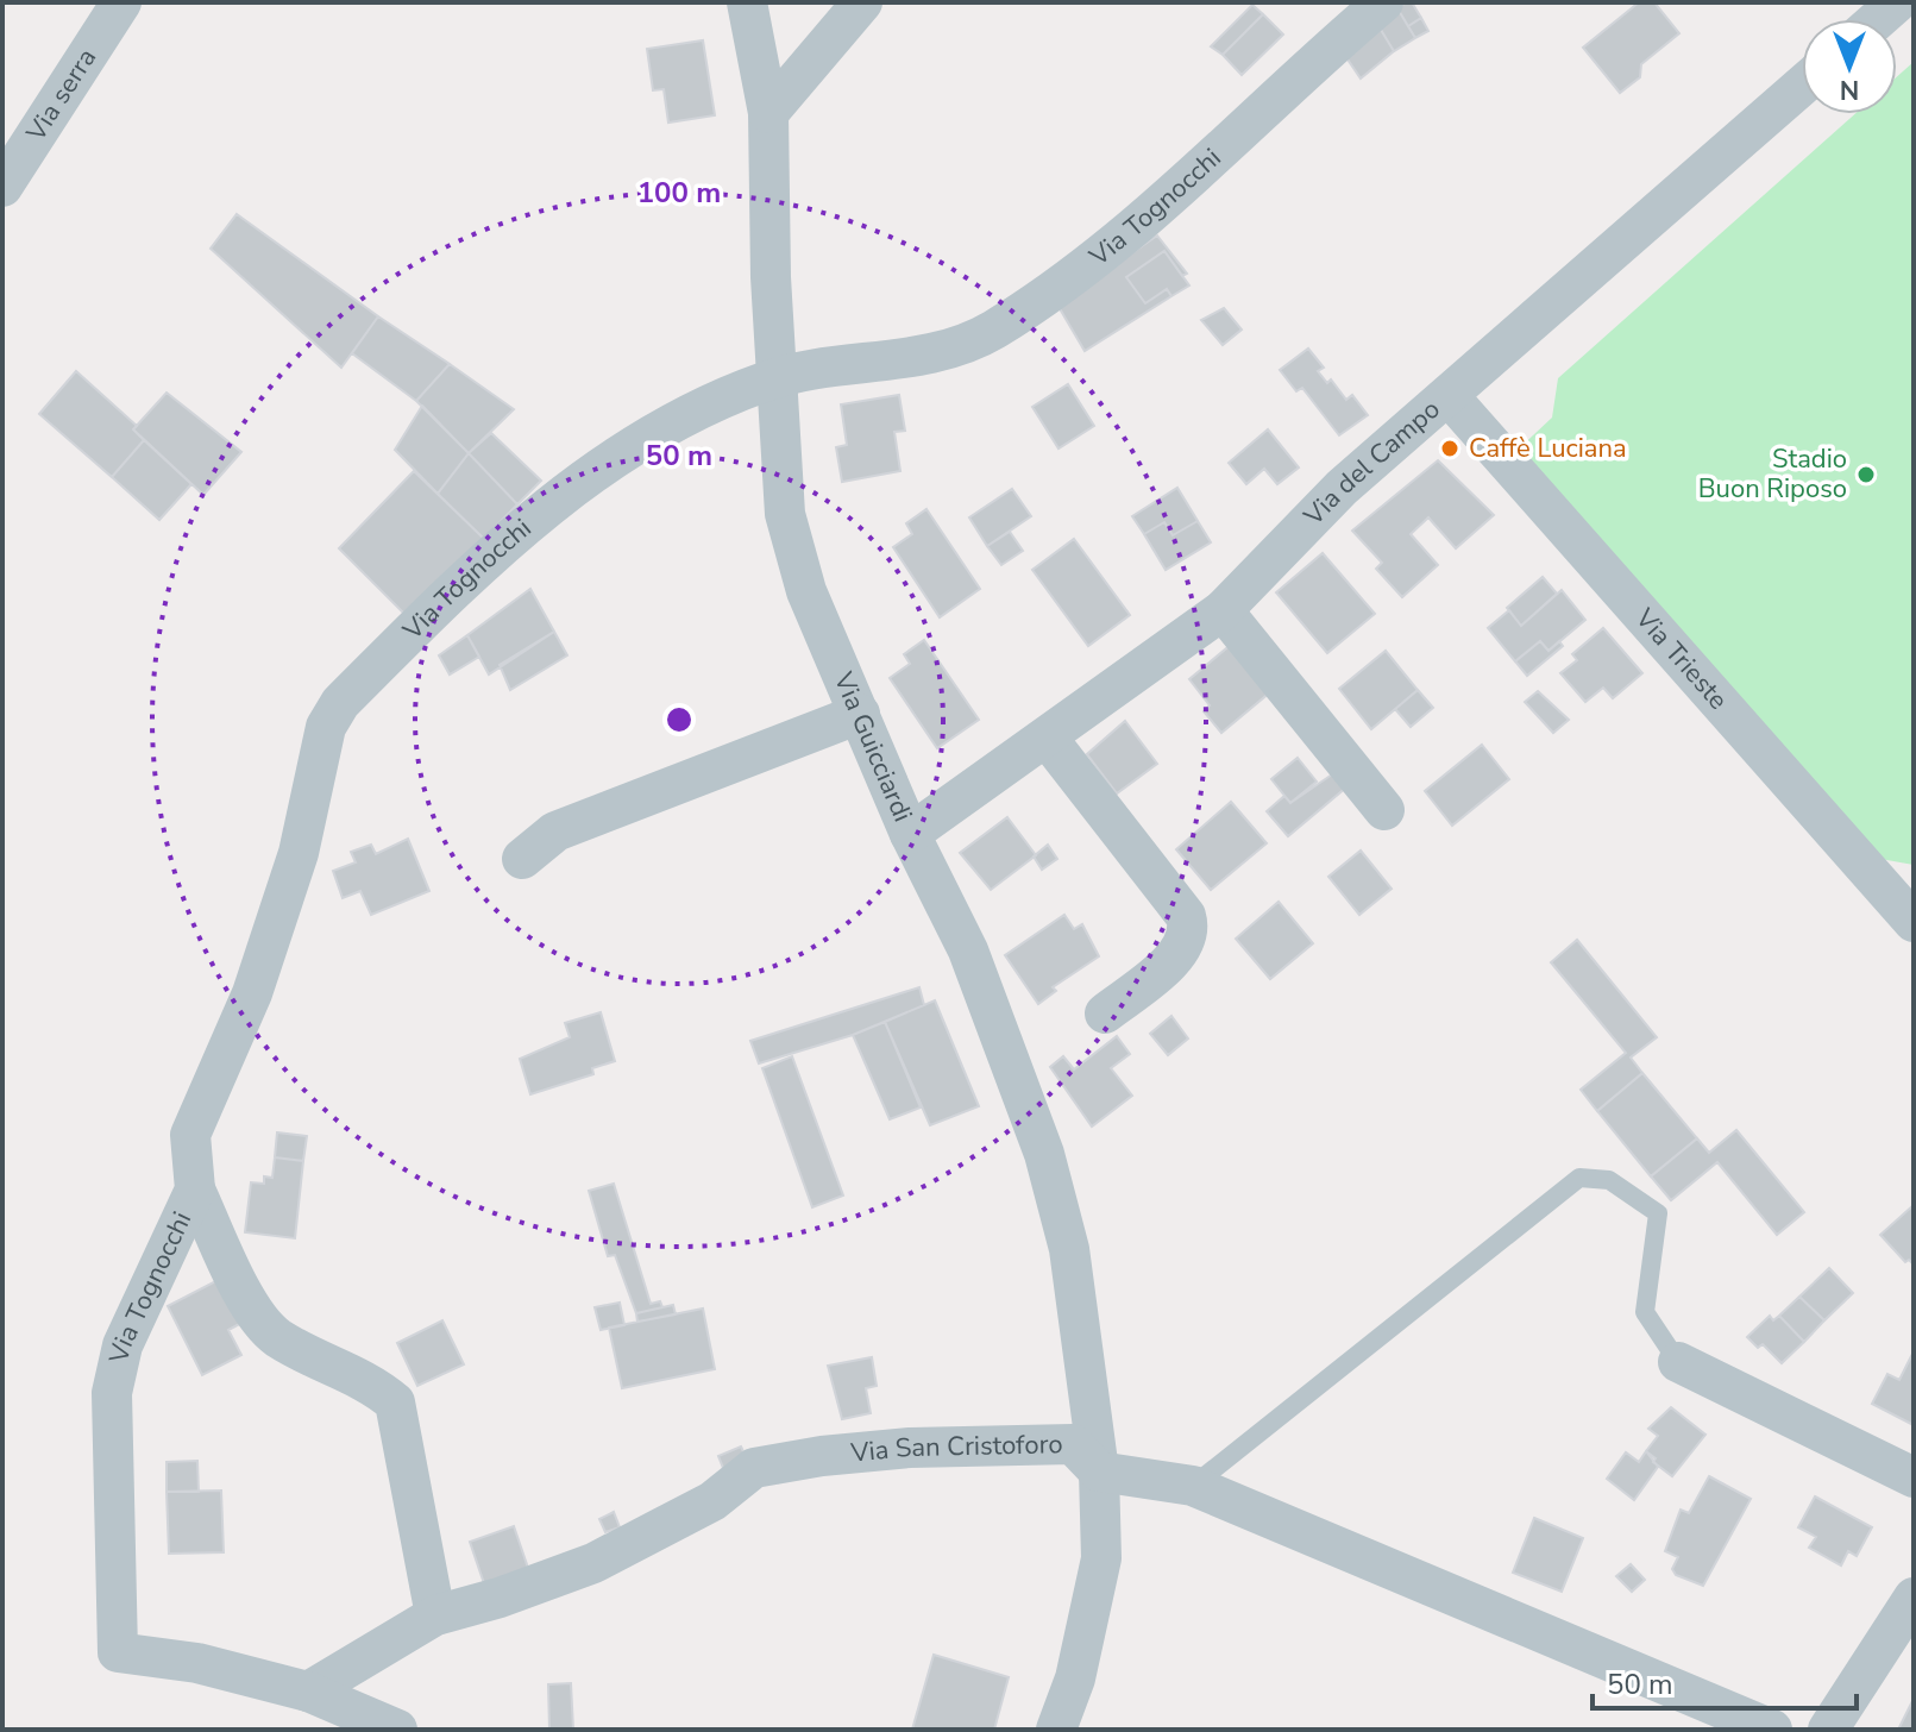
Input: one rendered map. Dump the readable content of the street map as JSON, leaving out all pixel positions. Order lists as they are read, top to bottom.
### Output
{
  "streets": {
    "street": [
      "Via serra",
      "Via Tognocchi",
      "Via del Campo",
      "Via Trieste",
      "Via Guicciardi",
      "Via San Cristoforo"
    ]
  },
  "crossings": [
    ["Via Tognocchi", "Via Guicciardi"],
    ["Via Tognocchi", "Via San Cristoforo"],
    ["Via del Campo", "Via Trieste"],
    ["Via del Campo", "Via Guicciardi"],
    ["Via Guicciardi", "Via San Cristoforo"]
  ],
  "places": ["Caffè Luciana", "Stadio Buon Riposo"],
  "scale_bar": "50 m",
  "north": "bottom",
  "rings": ["100 m", "50 m"]
}
